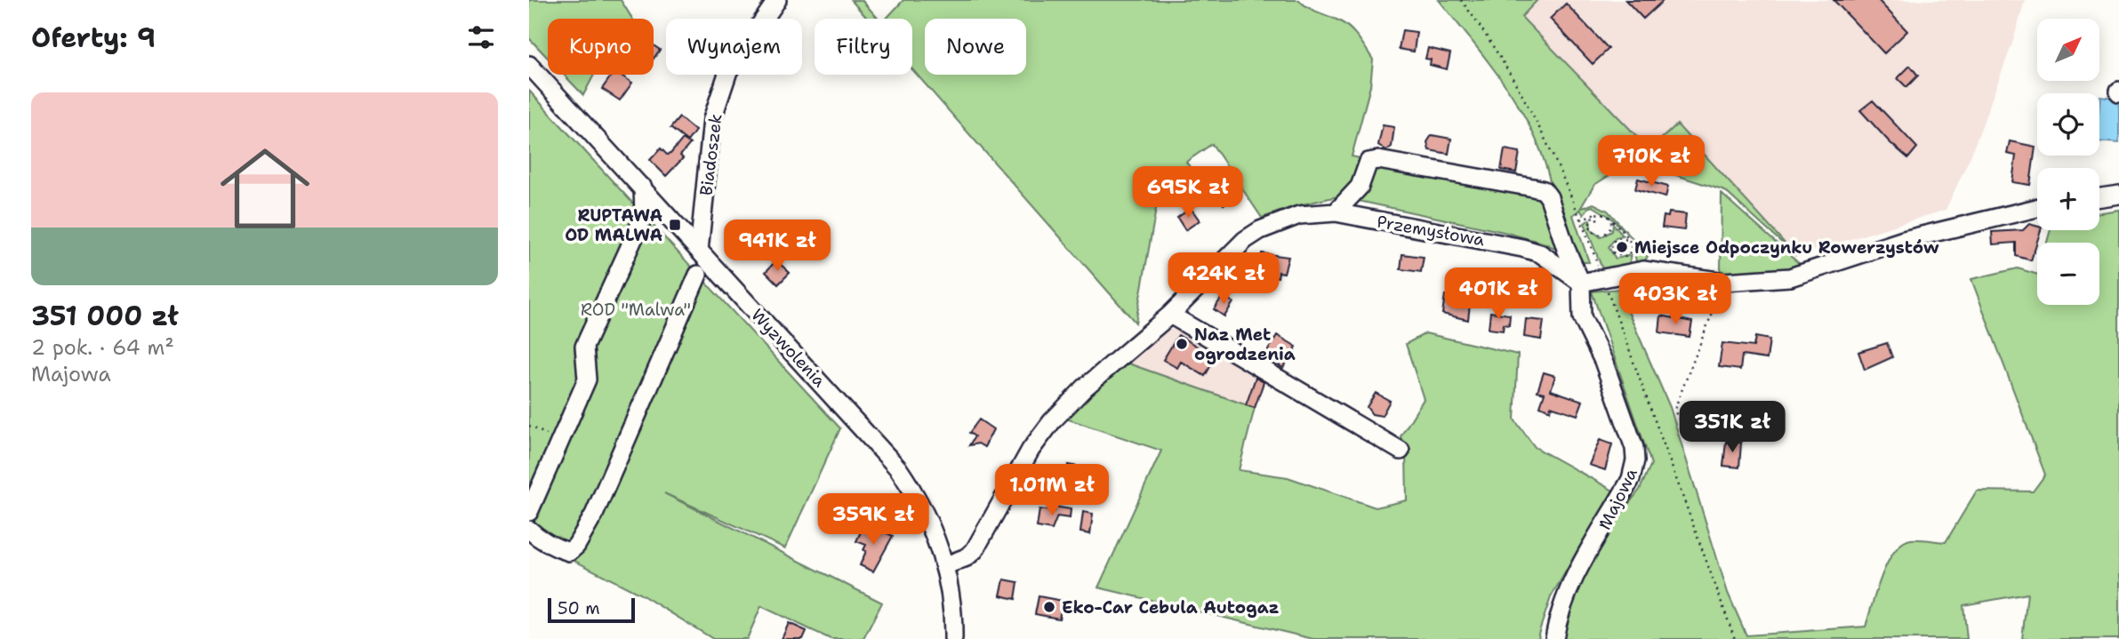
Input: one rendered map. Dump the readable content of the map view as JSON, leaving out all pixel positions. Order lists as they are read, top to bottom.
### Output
{
  "streets": {
    "street": [
      "Biadoszek",
      "Przemysłowa",
      "Wyzwolenia",
      "Majowa"
    ]
  },
  "crossings": [
    ["Biadoszek", "Wyzwolenia"],
    ["Przemysłowa", "Wyzwolenia"],
    ["Przemysłowa", "Majowa"]
  ],
  "parks": ["ROD \"Malwa\""],
  "places": {
    "transit": ["RUPTAWA OD MALWA"],
    "other": ["Miejsce Odpoczynku Rowerzystów", "Naz Met ogrodzenia", "Eko-Car Cebula Autogaz"]
  },
  "scale_bar": "50 m",
  "north": "top right",
  "page": {
    "heading": "Oferty: 9",
    "map_buttons": ["+", "−"],
    "chip": [
      "Kupno",
      "Wynajem",
      "Filtry",
      "Nowe"
    ],
    "list": [
      {
        "name": "351 000 zł",
        "note": "2 pok. · 64 m² · Majowa"
      }
    ],
    "price": [
      "710K zł",
      "695K zł",
      "941K zł",
      "424K zł",
      "401K zł",
      "403K zł",
      "351K zł",
      "1.01M zł",
      "359K zł"
    ],
    "scale": "50 m"
  }
}
